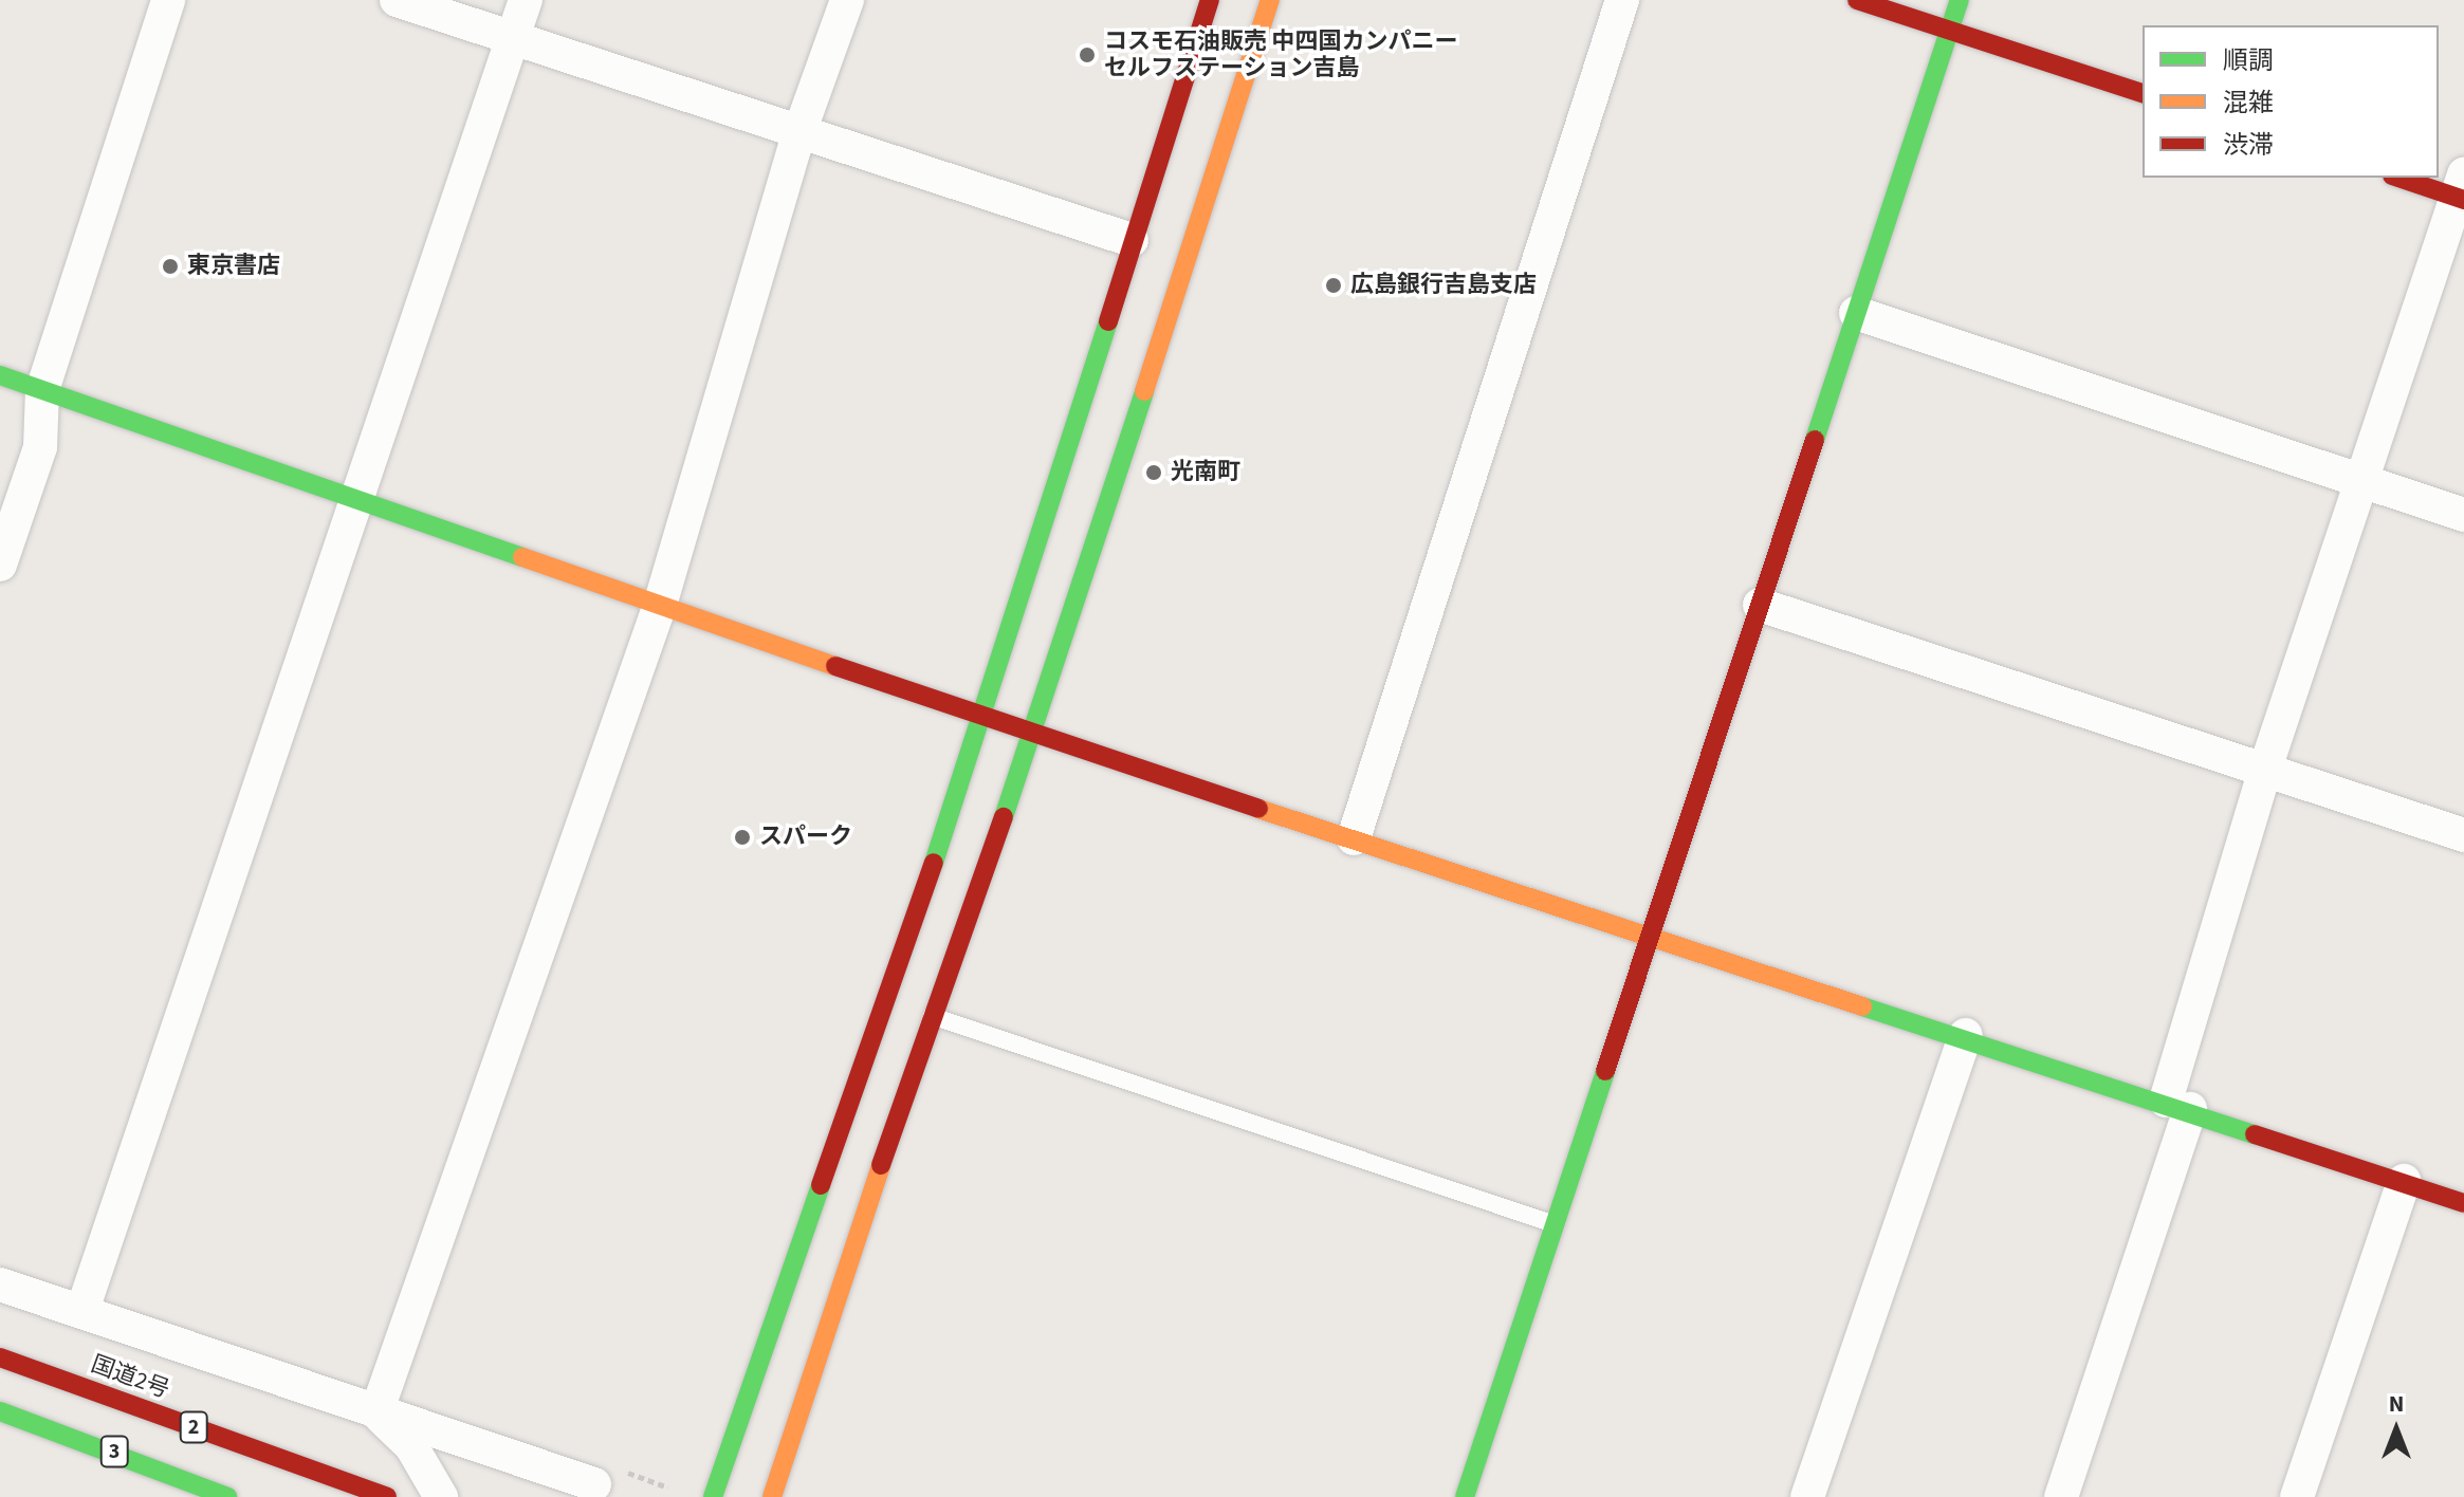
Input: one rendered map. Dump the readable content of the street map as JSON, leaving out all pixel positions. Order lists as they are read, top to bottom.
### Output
{
  "streets": {
    "main road": ["国道2号", "2", "3"]
  },
  "places": [
    "コスモ石油販売 中四国カンパニー セルフステーション吉島",
    "東京書店",
    "広島銀行吉島支店",
    "光南町",
    "スパーク"
  ],
  "legend": ["順調", "混雑", "渋滞"],
  "north": "top"
}
